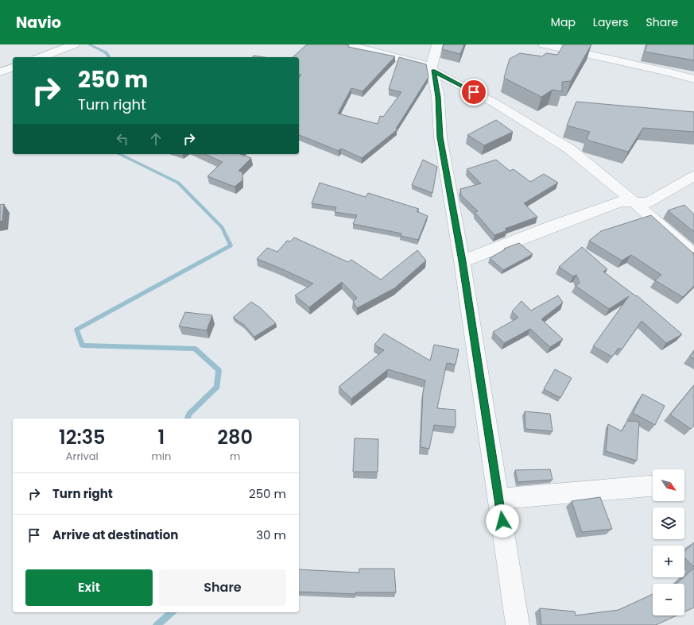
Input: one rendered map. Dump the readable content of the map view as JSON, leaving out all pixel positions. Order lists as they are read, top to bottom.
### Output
{
  "north": "bottom right",
  "page": {
    "header": "Navio",
    "nav": ["Map", "Layers", "Share"],
    "turn": ["250 m", "Turn right"],
    "eta": [
      "12:35",
      "Arrival",
      "1",
      "min",
      "280",
      "m"
    ],
    "map_buttons": ["+", "−"],
    "list": [
      {
        "name": "Turn right",
        "value": "250 m"
      },
      {
        "name": "Arrive at destination",
        "value": "30 m"
      }
    ],
    "buttons": ["Exit", "Share"]
  }
}
